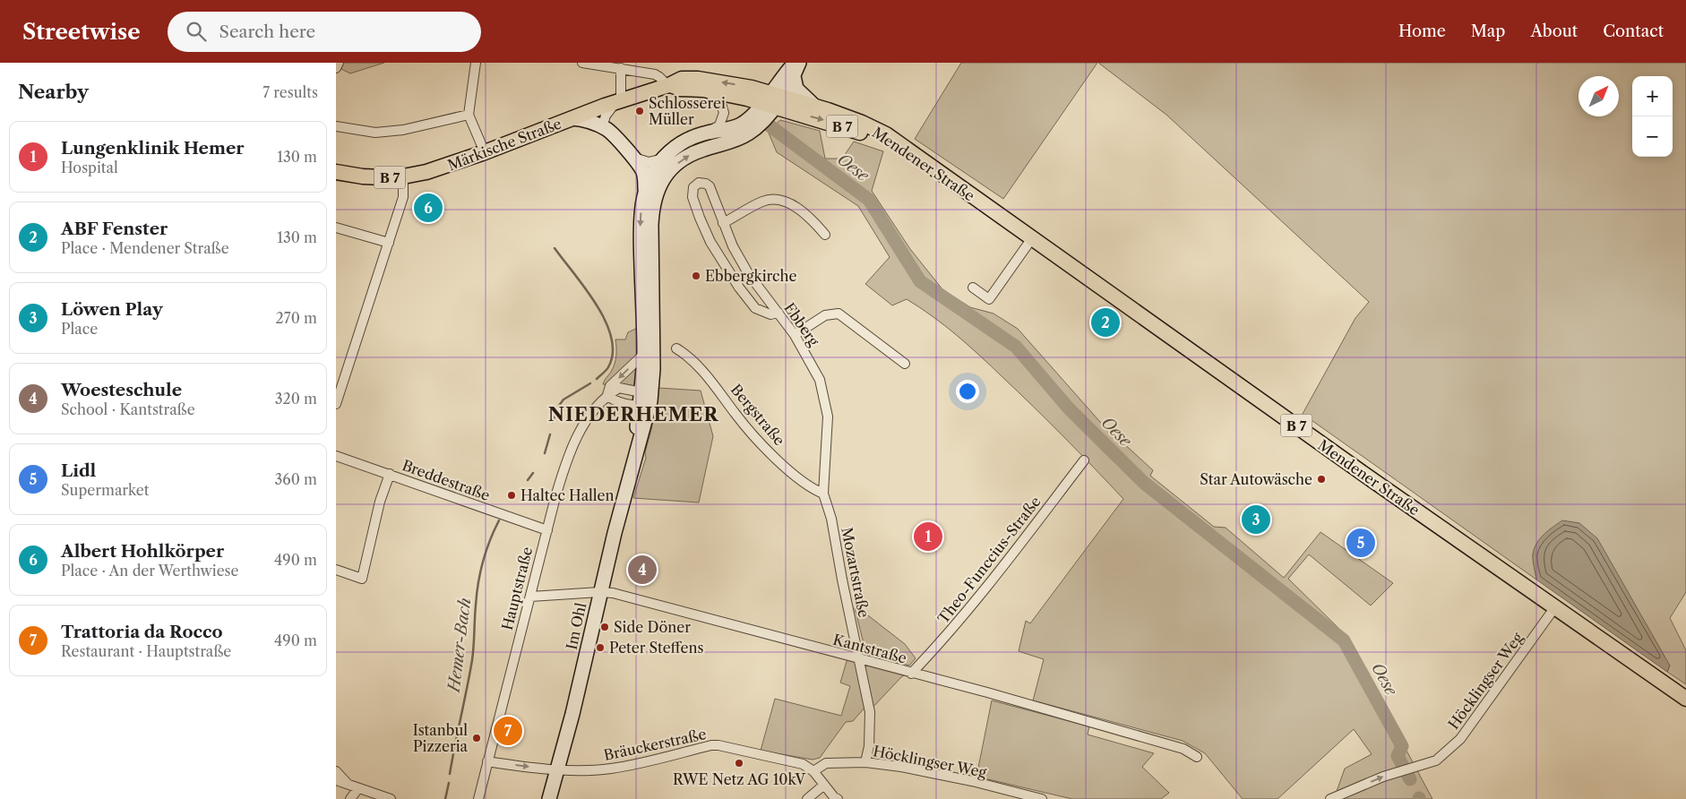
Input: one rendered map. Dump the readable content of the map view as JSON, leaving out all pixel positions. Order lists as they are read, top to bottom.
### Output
{
  "streets": {
    "main road": [
      "B 7",
      "Märkische Straße",
      "Mendener Straße",
      "Im Ohl"
    ],
    "street": [
      "Ebberg",
      "Bergstraße",
      "Breddestraße",
      "Theo-Funccius-Straße",
      "Mozartstraße",
      "Hauptstraße",
      "Kantstraße",
      "Höcklingser Weg",
      "Bräuckerstraße"
    ]
  },
  "crossings": [
    ["Märkische Straße", "Mendener Straße"],
    ["Mendener Straße", "Höcklingser Weg"],
    ["Ebberg", "Bergstraße"],
    ["Ebberg", "Mozartstraße"],
    ["Bergstraße", "Mozartstraße"],
    ["Breddestraße", "Hauptstraße"],
    ["Theo-Funccius-Straße", "Kantstraße"],
    ["Mozartstraße", "Kantstraße"],
    ["Mozartstraße", "Höcklingser Weg"],
    ["Hauptstraße", "Kantstraße"],
    ["Hauptstraße", "Bräuckerstraße"],
    ["Im Ohl", "Kantstraße"],
    ["Im Ohl", "Bräuckerstraße"],
    ["Höcklingser Weg", "Bräuckerstraße"]
  ],
  "one_way": ["Höcklingser Weg"],
  "districts": ["NIEDERHEMER"],
  "water": ["Oese", "Hemer-Bach"],
  "places": [
    "Schlosserei Müller",
    "Ebbergkirche",
    "Star Autowäsche",
    "Haltec Hallen",
    "Side Döner",
    "Peter Steffens",
    "Istanbul Pizzeria",
    "RWE Netz AG 10kV"
  ],
  "north": "top right",
  "page": {
    "header": "Streetwise",
    "search": "Search here",
    "nav": [
      "Home",
      "Map",
      "About",
      "Contact"
    ],
    "heading": ["Nearby", "7 results"],
    "map_buttons": ["+", "−"],
    "list": [
      {
        "mark": "1",
        "name": "Lungenklinik Hemer",
        "note": "Hospital",
        "value": "130 m"
      },
      {
        "mark": "2",
        "name": "ABF Fenster",
        "note": "Place · Mendener Straße",
        "value": "130 m"
      },
      {
        "mark": "3",
        "name": "Löwen Play",
        "note": "Place",
        "value": "270 m"
      },
      {
        "mark": "4",
        "name": "Woesteschule",
        "note": "School · Kantstraße",
        "value": "320 m"
      },
      {
        "mark": "5",
        "name": "Lidl",
        "note": "Supermarket",
        "value": "360 m"
      },
      {
        "mark": "6",
        "name": "Albert Hohlkörper",
        "note": "Place · An der Werthwiese",
        "value": "490 m"
      },
      {
        "mark": "7",
        "name": "Trattoria da Rocco",
        "note": "Restaurant · Hauptstraße",
        "value": "490 m"
      }
    ],
    "pins": [
      "6",
      "2",
      "3",
      "1",
      "5",
      "4",
      "7"
    ]
  }
}
